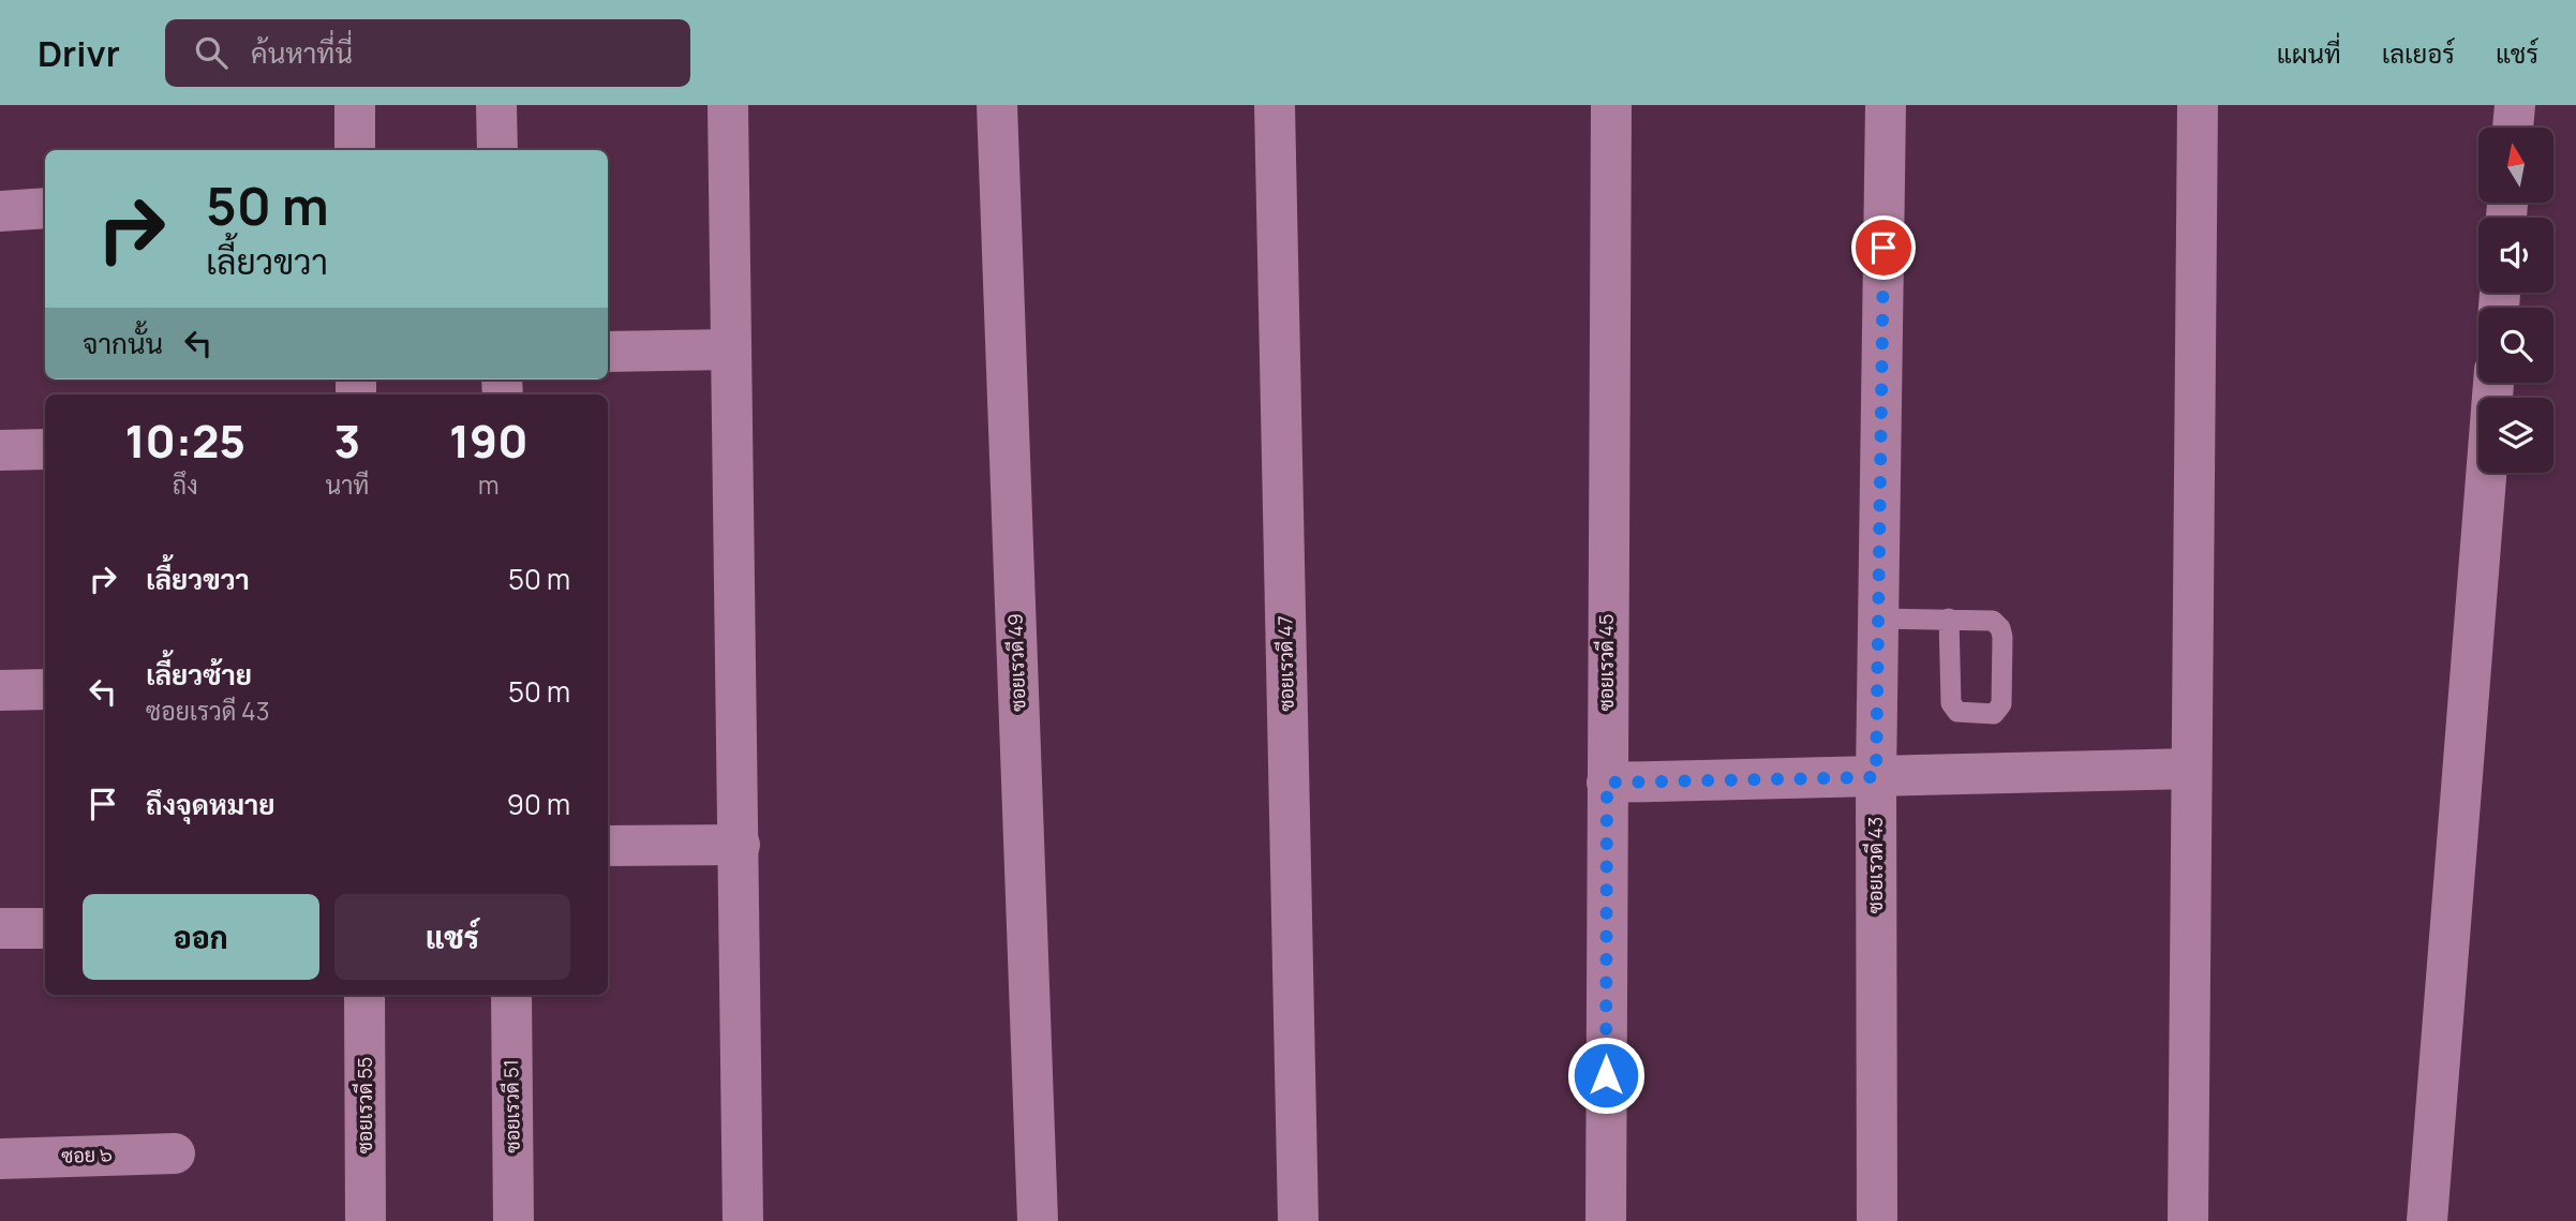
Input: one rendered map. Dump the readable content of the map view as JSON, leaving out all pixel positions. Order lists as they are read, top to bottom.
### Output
{
  "streets": {
    "street": [
      "ซอยเรวดี 49",
      "ซอยเรวดี 45",
      "ซอยเรวดี 47",
      "ซอยเรวดี 43",
      "ซอยเรวดี 55",
      "ซอยเรวดี 51",
      "ซอย ๖"
    ]
  },
  "north": "top",
  "page": {
    "header": "Drivr",
    "search": "ค้นหาที่นี่",
    "nav": ["แผนที่", "เลเยอร์", "แชร์"],
    "turn": ["50 m", "เลี้ยวขวา"],
    "then": "จากนั้น",
    "eta": [
      "10:25",
      "ถึง",
      "3",
      "นาที",
      "190",
      "m"
    ],
    "list": [
      {
        "name": "เลี้ยวขวา",
        "value": "50 m"
      },
      {
        "name": "เลี้ยวซ้าย",
        "note": "ซอยเรวดี 43",
        "value": "50 m"
      },
      {
        "name": "ถึงจุดหมาย",
        "value": "90 m"
      }
    ],
    "buttons": ["ออก", "แชร์"]
  }
}
